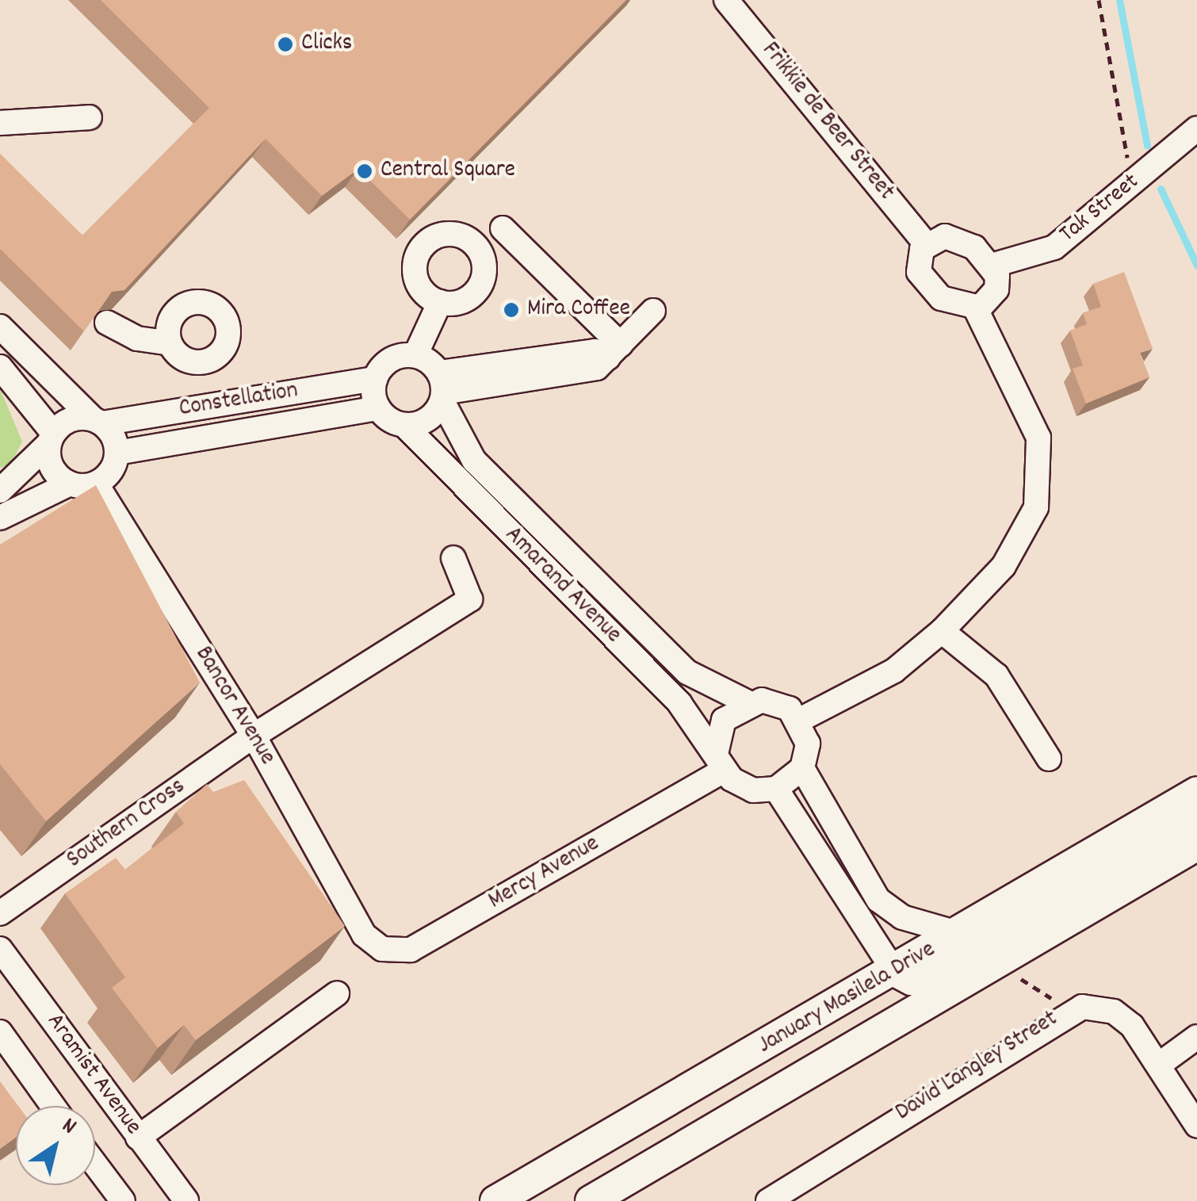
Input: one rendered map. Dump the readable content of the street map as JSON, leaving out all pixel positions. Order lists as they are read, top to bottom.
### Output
{
  "streets": {
    "main road": ["January Masilela Drive"],
    "street": [
      "Frikkie de Beer Street",
      "Tak Street",
      "Constellation",
      "Amarand Avenue",
      "Bancor Avenue",
      "Southern Cross",
      "Mercy Avenue",
      "David Langley Street",
      "Aramist Avenue"
    ]
  },
  "crossings": [
    ["Frikkie de Beer Street", "Tak Street"],
    ["Constellation", "Amarand Avenue"],
    ["Constellation", "Bancor Avenue"],
    ["Amarand Avenue", "Mercy Avenue"],
    ["Bancor Avenue", "Southern Cross"],
    ["Bancor Avenue", "Mercy Avenue"]
  ],
  "places": ["Clicks", "Central Square", "Mira Coffee"],
  "north": "top right"
}
